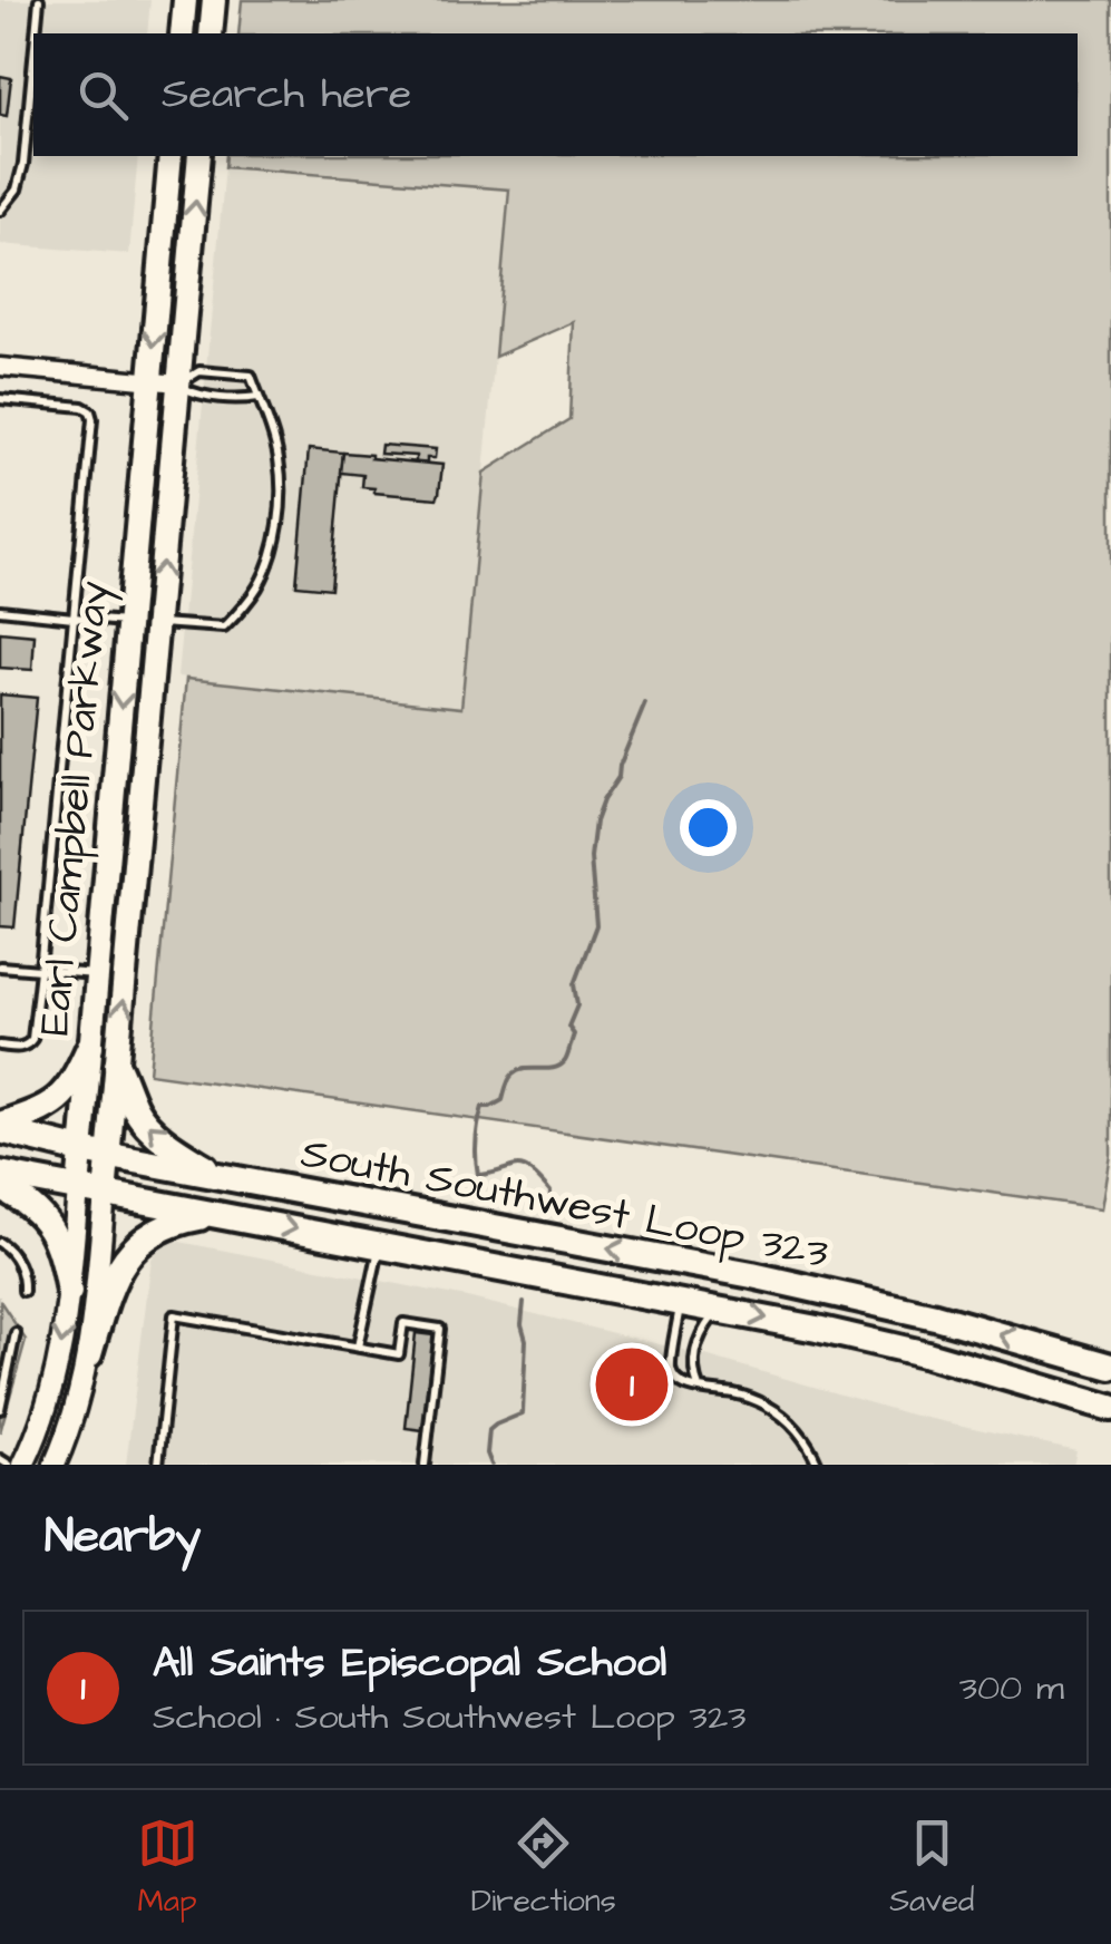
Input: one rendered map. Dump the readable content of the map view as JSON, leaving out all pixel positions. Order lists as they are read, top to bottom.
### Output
{
  "streets": {
    "highway": ["South Southwest Loop 323"],
    "main road": ["Earl Campbell Parkway"]
  },
  "crossings": [
    ["Earl Campbell Parkway", "South Southwest Loop 323"]
  ],
  "page": {
    "search": "Search here",
    "pins": "1",
    "heading": "Nearby",
    "list": [
      {
        "mark": "1",
        "name": "All Saints Episcopal School",
        "note": "School · South Southwest Loop 323",
        "value": "300 m"
      }
    ],
    "nav": ["Map", "Directions", "Saved"]
  }
}
